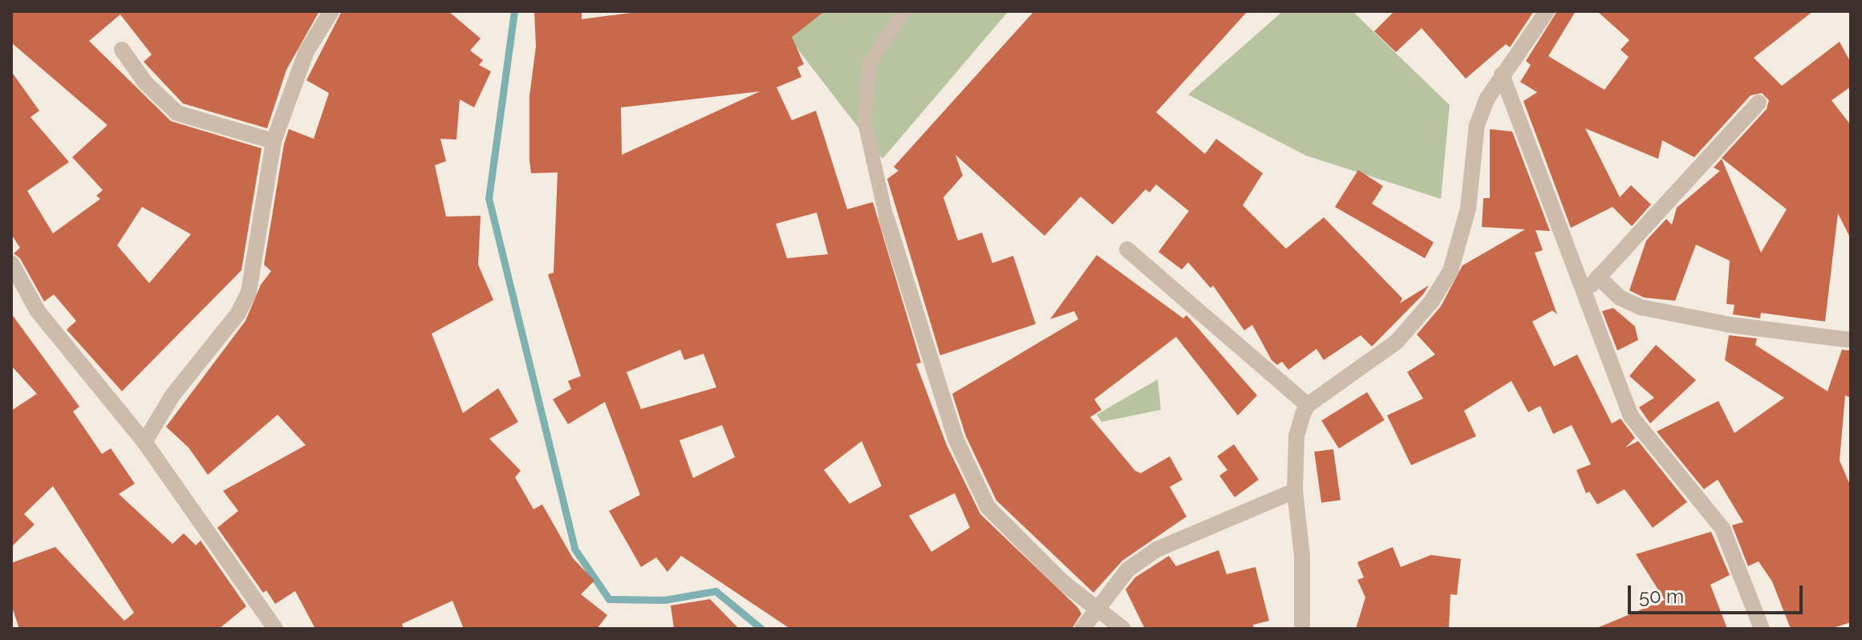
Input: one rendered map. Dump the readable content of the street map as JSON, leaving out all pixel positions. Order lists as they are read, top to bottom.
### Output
{
  "scale_bar": "50 m"
}
